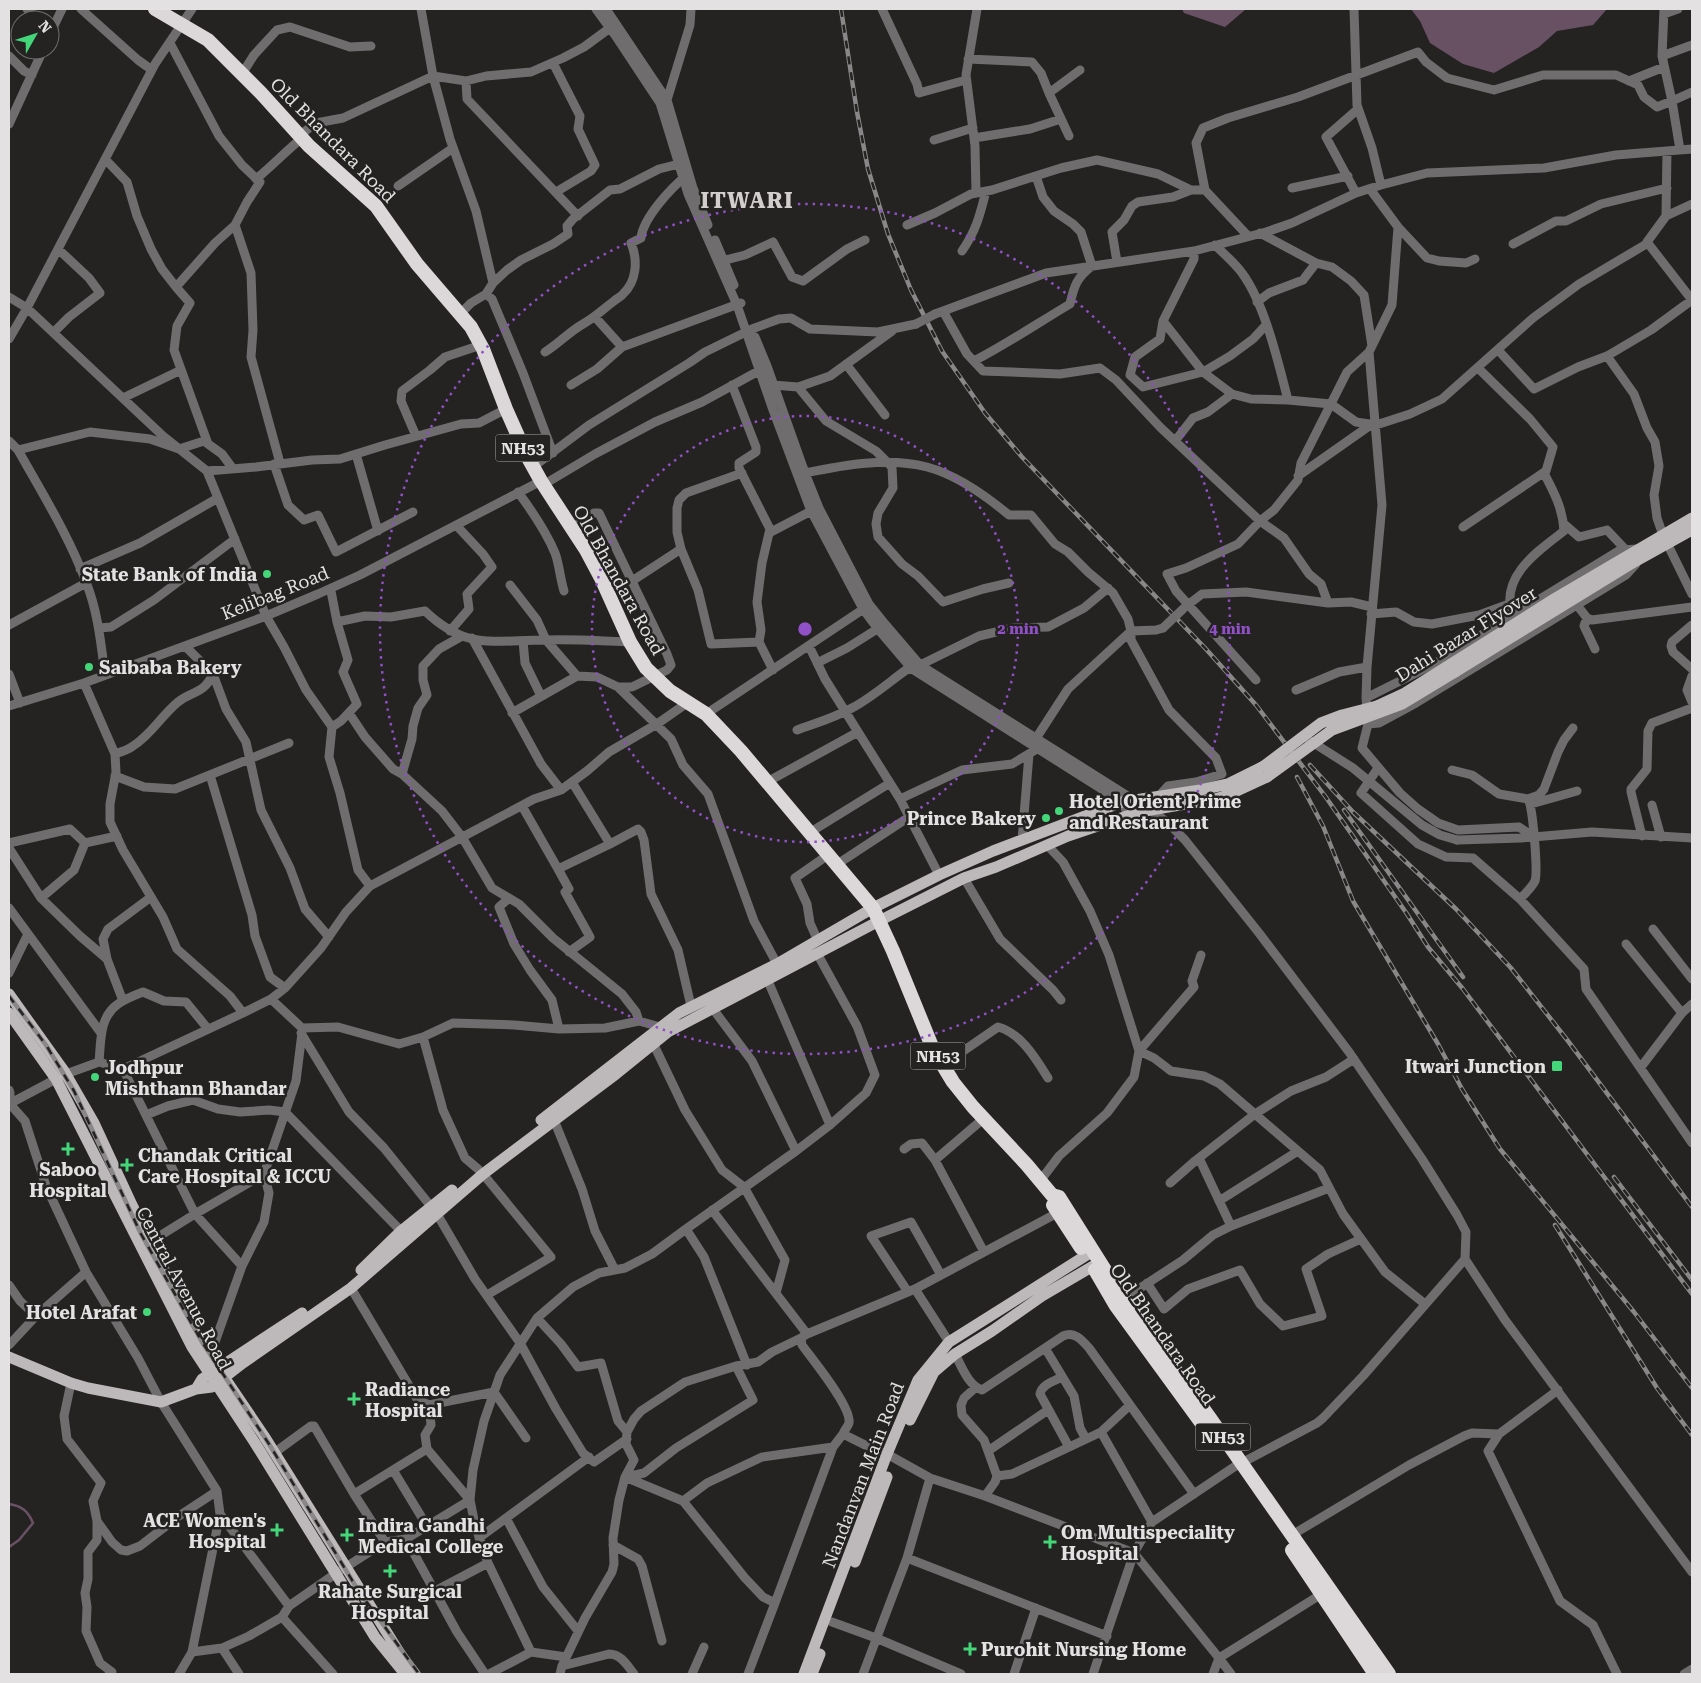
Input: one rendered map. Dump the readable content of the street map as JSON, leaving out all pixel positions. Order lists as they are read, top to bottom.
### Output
{
  "streets": {
    "highway": ["Old Bhandara Road", "NH53"],
    "main road": ["Dahi Bazar Flyover", "Central Avenue Road", "Nandanvan Main Road"],
    "street": ["Kelibag Road"]
  },
  "crossings": [
    ["Old Bhandara Road", "NH53"],
    ["Old Bhandara Road", "Kelibag Road"],
    ["Old Bhandara Road", "Dahi Bazar Flyover"],
    ["Old Bhandara Road", "Nandanvan Main Road"],
    ["NH53", "Nandanvan Main Road"]
  ],
  "districts": ["ITWARI"],
  "places": {
    "other": [
      "State Bank of India",
      "Saibaba Bakery",
      "Hotel Orient Prime and Restaurant",
      "Prince Bakery",
      "Jodhpur Mishthann Bhandar",
      "Hotel Arafat"
    ],
    "transit": ["Itwari Junction"],
    "health": [
      "Saboo Hospital",
      "Chandak Critical Care Hospital & ICCU",
      "Radiance Hospital",
      "ACE Women's Hospital",
      "Indira Gandhi Medical College",
      "Om Multispeciality Hospital",
      "Rahate Surgical Hospital",
      "Purohit Nursing Home"
    ]
  },
  "north": "top right",
  "rings": ["2 min", "4 min"]
}
